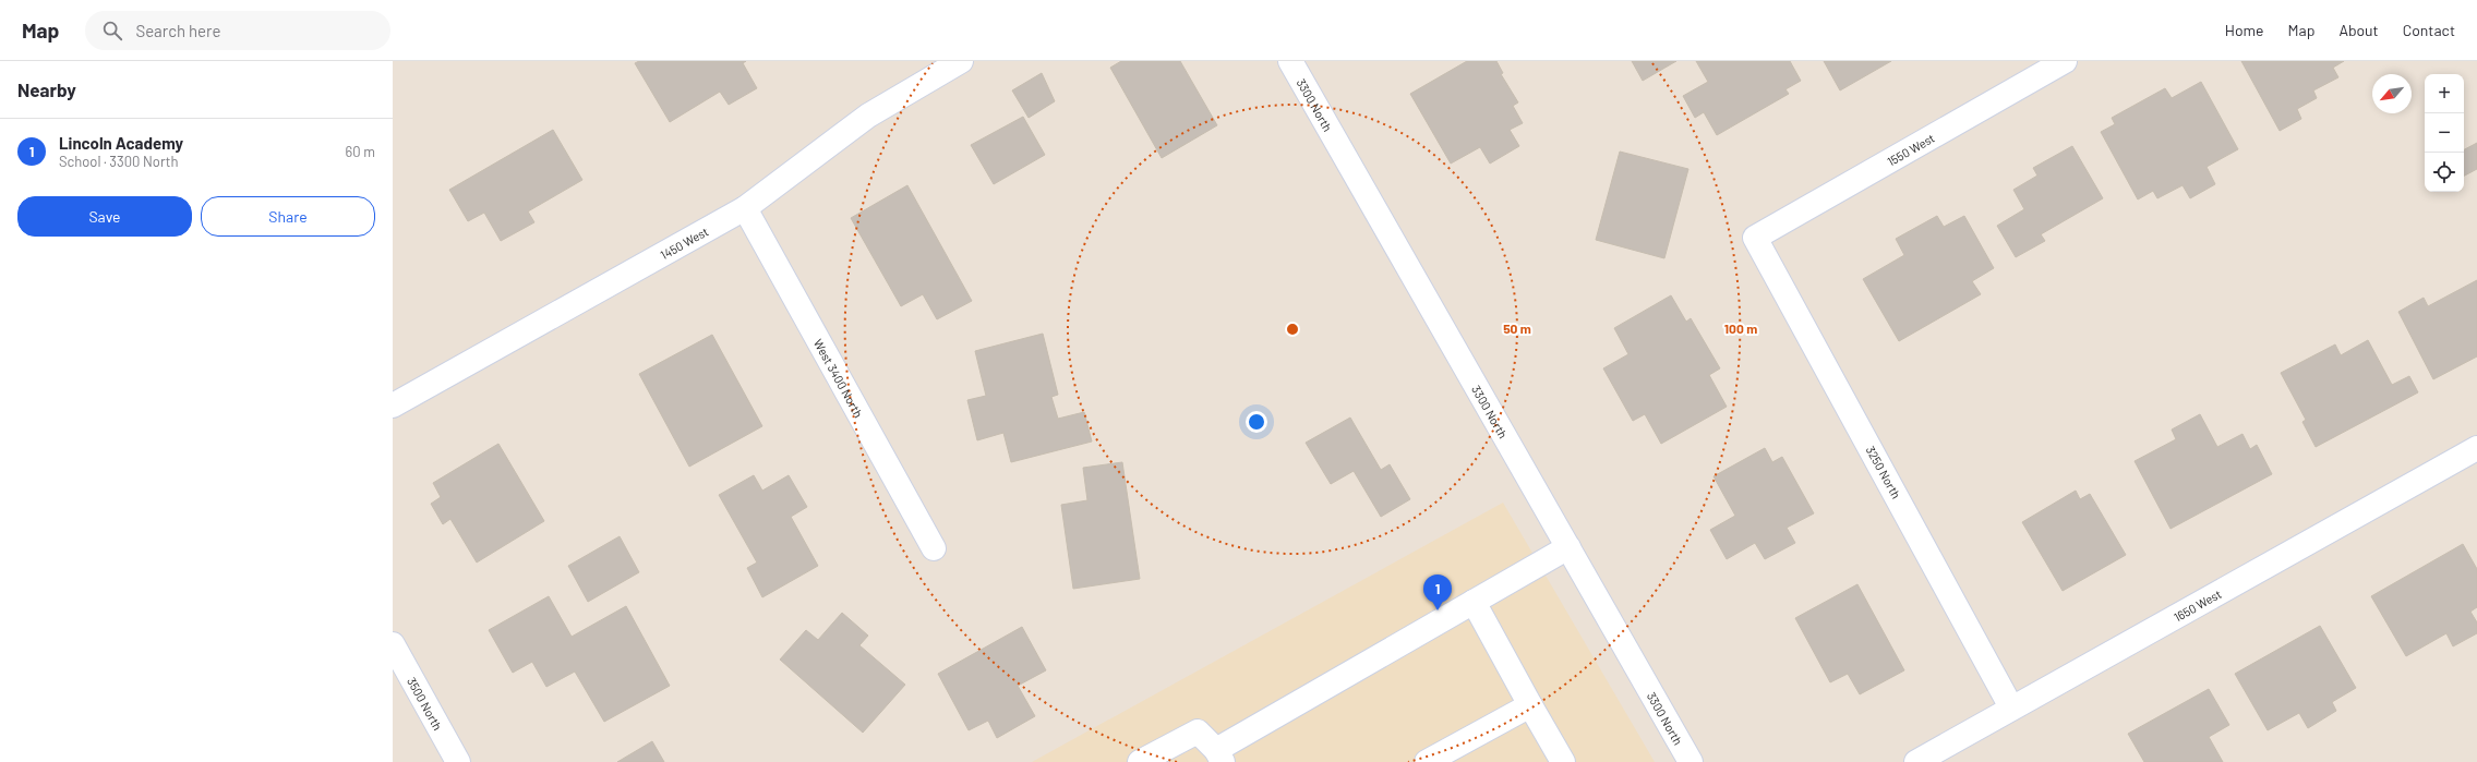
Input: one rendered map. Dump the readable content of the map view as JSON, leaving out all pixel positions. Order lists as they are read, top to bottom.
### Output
{
  "streets": {
    "street": [
      "3300 North",
      "1550 West",
      "1450 West",
      "West 3400 North",
      "3250 North",
      "1650 West",
      "3500 North"
    ]
  },
  "crossings": [
    ["1550 West", "3250 North"],
    ["1450 West", "West 3400 North"],
    ["3250 North", "1650 West"]
  ],
  "north": "bottom left",
  "page": {
    "header": "Map",
    "search": "Search here",
    "nav": [
      "Home",
      "Map",
      "About",
      "Contact"
    ],
    "heading": "Nearby",
    "map_buttons": ["+", "−"],
    "list": [
      {
        "mark": "1",
        "name": "Lincoln Academy",
        "note": "School · 3300 North",
        "value": "60 m"
      }
    ],
    "buttons": ["Save", "Share"],
    "pins": "1"
  },
  "rings": ["50 m", "100 m"]
}
